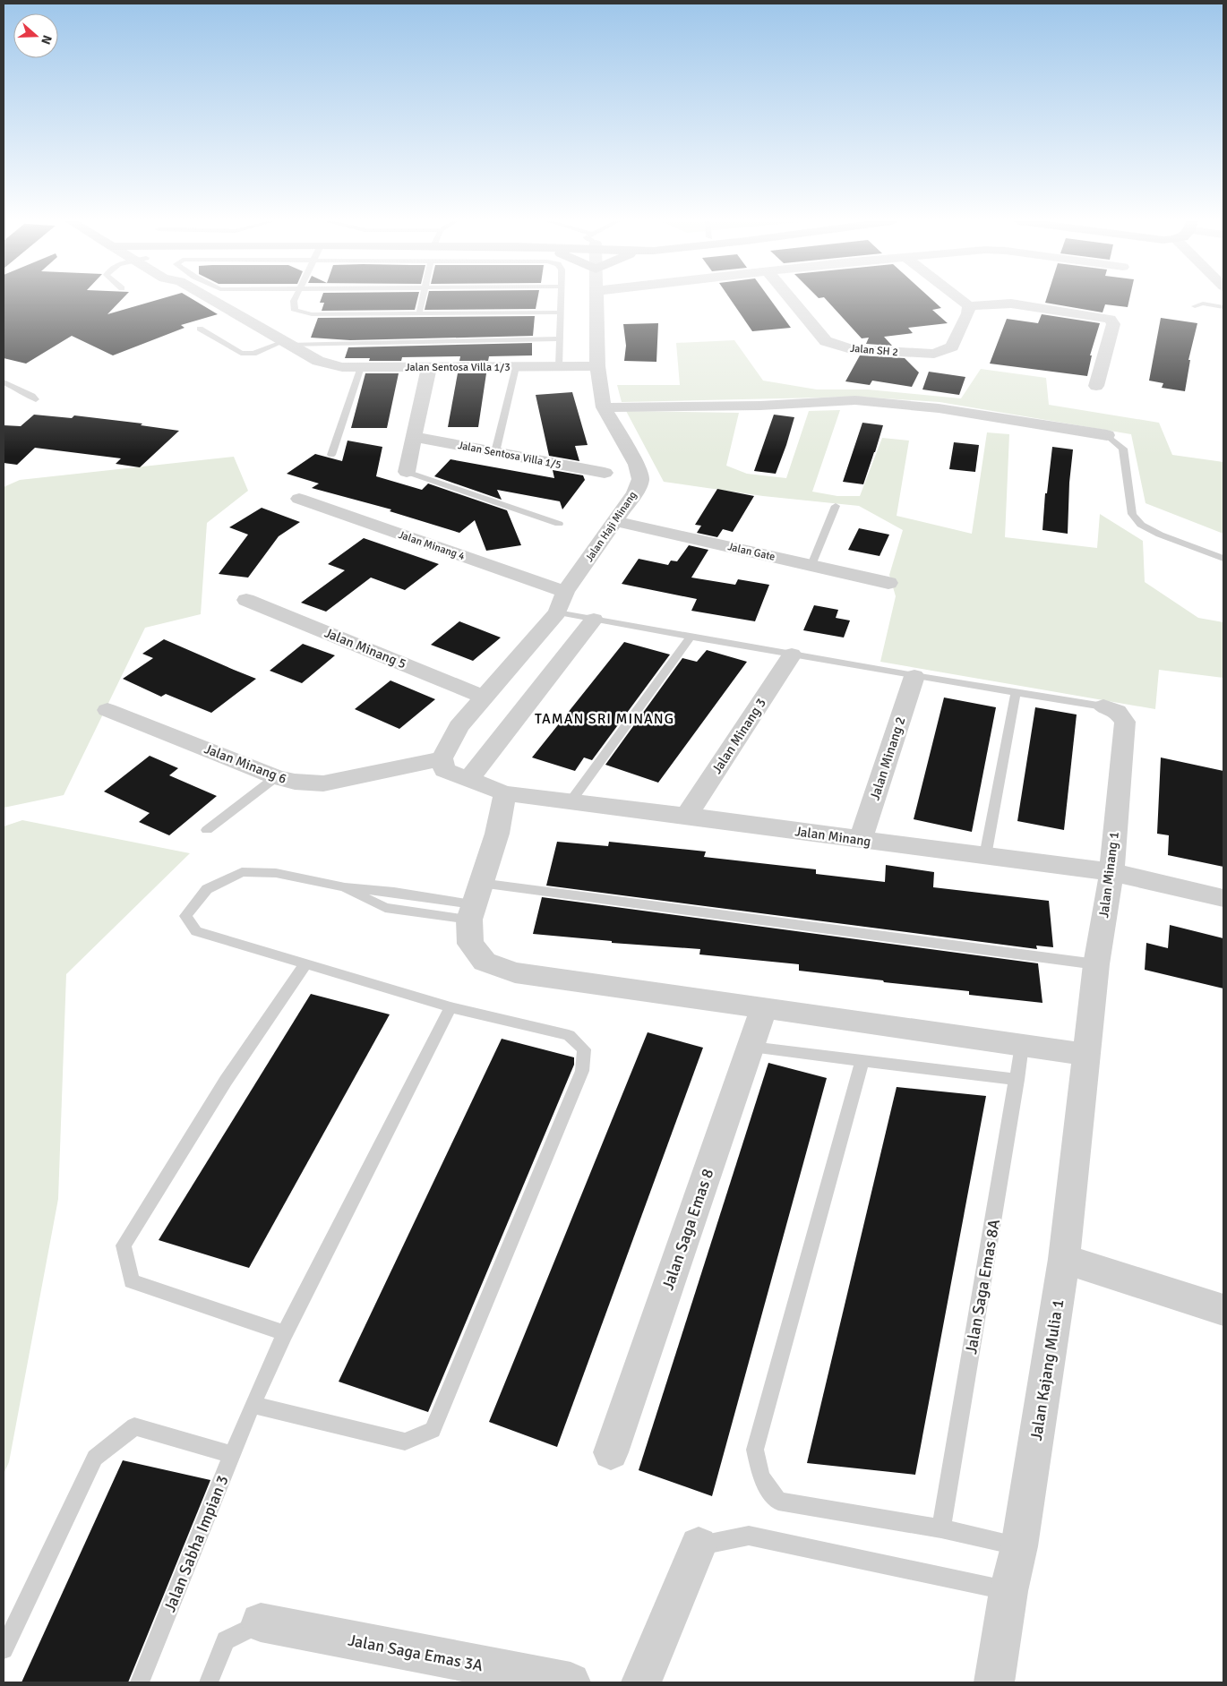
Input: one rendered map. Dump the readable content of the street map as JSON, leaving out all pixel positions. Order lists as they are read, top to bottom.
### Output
{
  "streets": {
    "street": [
      "Jalan SH 2",
      "Jalan Sentosa Villa 1/3",
      "Jalan Sentosa Villa 1/5",
      "Jalan Haji Minang",
      "Jalan Minang 4",
      "Jalan Gate",
      "Jalan Minang 5",
      "Jalan Minang 3",
      "Jalan Minang 2",
      "Jalan Minang 6",
      "Jalan Minang",
      "Jalan Minang 1",
      "Jalan Saga Emas 8",
      "Jalan Kajang Mulia 1",
      "Jalan Saga Emas 3A"
    ],
    "lane": ["Jalan Saga Emas 8A", "Jalan Sabha Impian 3"]
  },
  "crossings": [
    ["Jalan Sentosa Villa 1/3", "Jalan Haji Minang"],
    ["Jalan Haji Minang", "Jalan Minang 4"],
    ["Jalan Haji Minang", "Jalan Gate"],
    ["Jalan Haji Minang", "Jalan Minang 5"],
    ["Jalan Haji Minang", "Jalan Minang 6"],
    ["Jalan Haji Minang", "Jalan Minang"],
    ["Jalan Minang 3", "Jalan Minang"],
    ["Jalan Minang 2", "Jalan Minang"],
    ["Jalan Minang 6", "Jalan Minang"],
    ["Jalan Minang", "Jalan Minang 1"],
    ["Jalan Minang 1", "Jalan Kajang Mulia 1"]
  ],
  "districts": ["TAMAN SRI MINANG"],
  "north": "right"
}
